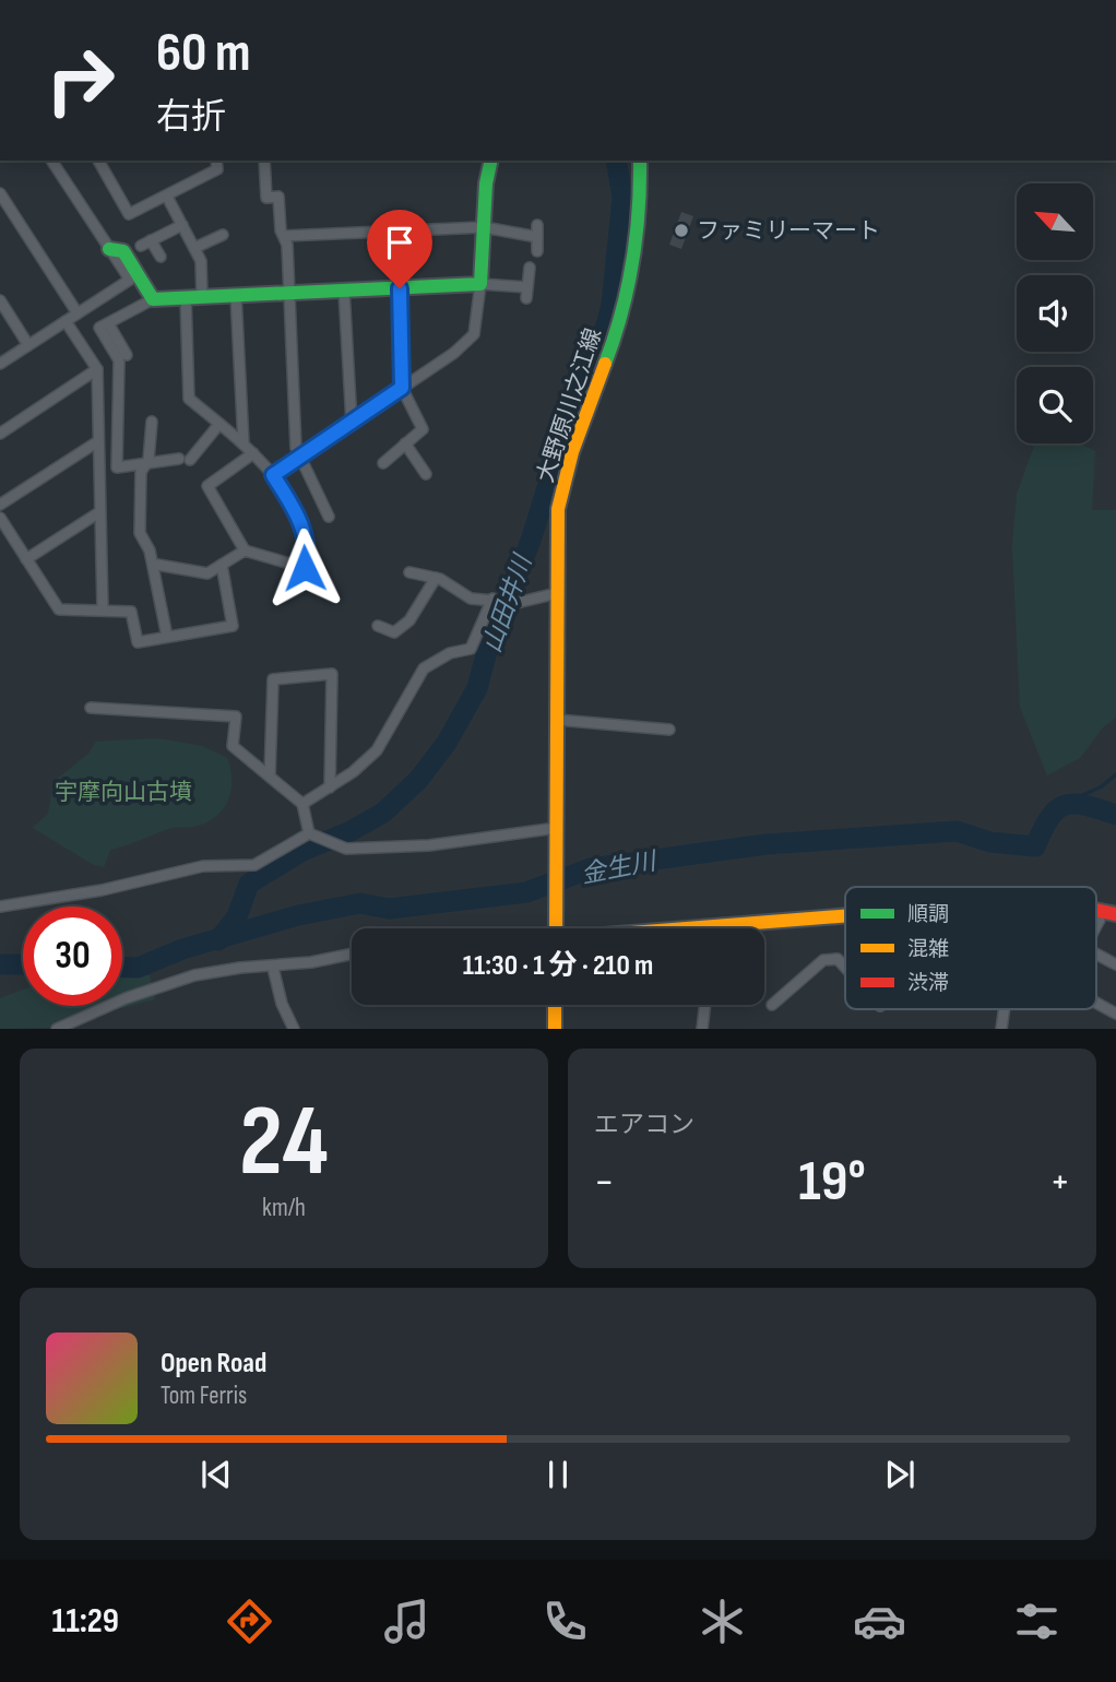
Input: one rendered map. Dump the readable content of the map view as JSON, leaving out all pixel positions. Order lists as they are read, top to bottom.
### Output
{
  "streets": {
    "street": ["大野原川之江線"]
  },
  "water": ["山田井川", "金生川"],
  "parks": ["宇摩向山古墳"],
  "places": ["ファミリーマート"],
  "legend": ["順調", "混雑", "渋滞"],
  "north": "top left",
  "page": {
    "turn": ["60 m", "右折"],
    "limit": "30",
    "trip": "11:30 · 1 分 · 210 m",
    "tile": [
      ["24", "km/h"],
      "エアコン"
    ],
    "heat": ["−", "19°", "+"],
    "song": ["Open Road", "Tom Ferris"],
    "tabs": "11:29"
  }
}
